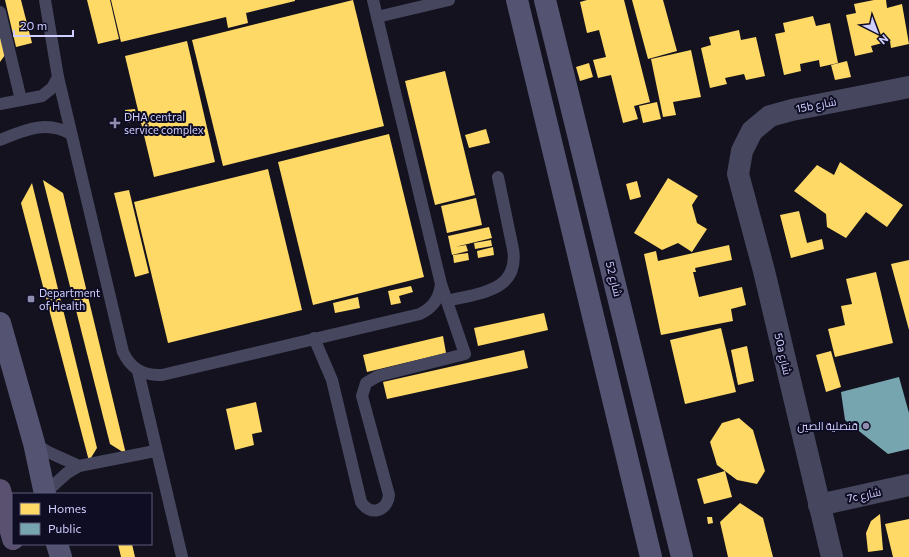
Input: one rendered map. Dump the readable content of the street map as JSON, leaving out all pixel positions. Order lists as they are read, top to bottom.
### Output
{
  "streets": {
    "street": [
      "15b شارع",
      "شارع 52",
      "50a شارع",
      "7c شارع"
    ]
  },
  "crossings": [
    ["15b شارع", "50a شارع"],
    ["50a شارع", "7c شارع"]
  ],
  "places": {
    "health": ["DHA central service complex"],
    "transit": ["Department of Health"],
    "other": ["قنصلية الصين"]
  },
  "legend": ["Homes", "Public"],
  "scale_bar": "20 m",
  "north": "bottom right"
}
